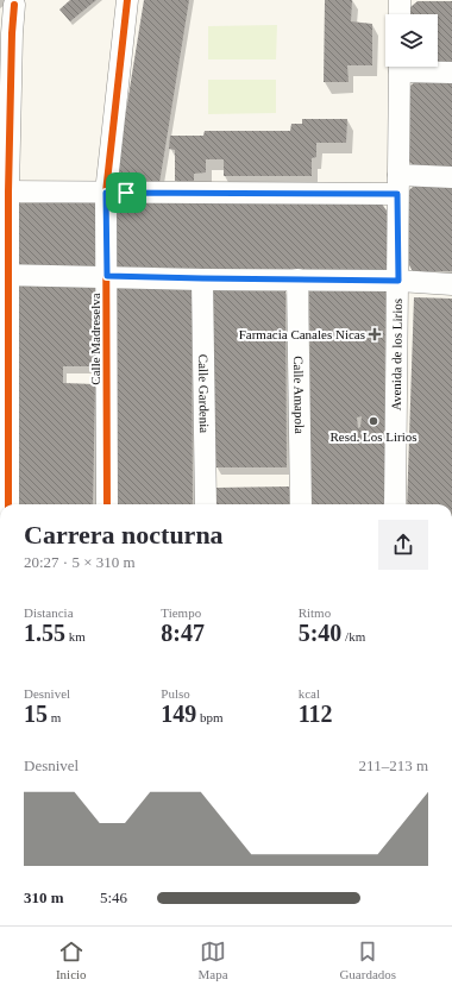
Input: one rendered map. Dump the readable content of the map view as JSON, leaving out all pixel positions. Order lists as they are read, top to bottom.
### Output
{
  "streets": {
    "street": [
      "Calle Madreselva",
      "Avenida de los Lirios",
      "Calle Gardenia",
      "Calle Amapola"
    ]
  },
  "places": {
    "health": ["Farmacia Canales Nicas"],
    "other": ["Resd. Los Lirios"]
  },
  "page": {
    "heading": ["Carrera nocturna", "20:27 · 5 × 310 m"],
    "stats": [
      ["Distancia", "1.55 km"],
      ["Tiempo", "8:47"],
      ["Ritmo", "5:40 /km"],
      ["Desnivel", "15 m"],
      ["Pulso", "149 bpm"],
      ["kcal", "112"]
    ],
    "chart": ["Desnivel", "211–213 m"],
    "list": [
      {
        "name": "310 m",
        "note": "5:46"
      }
    ],
    "tabs": ["Inicio", "Mapa", "Guardados"]
  }
}
